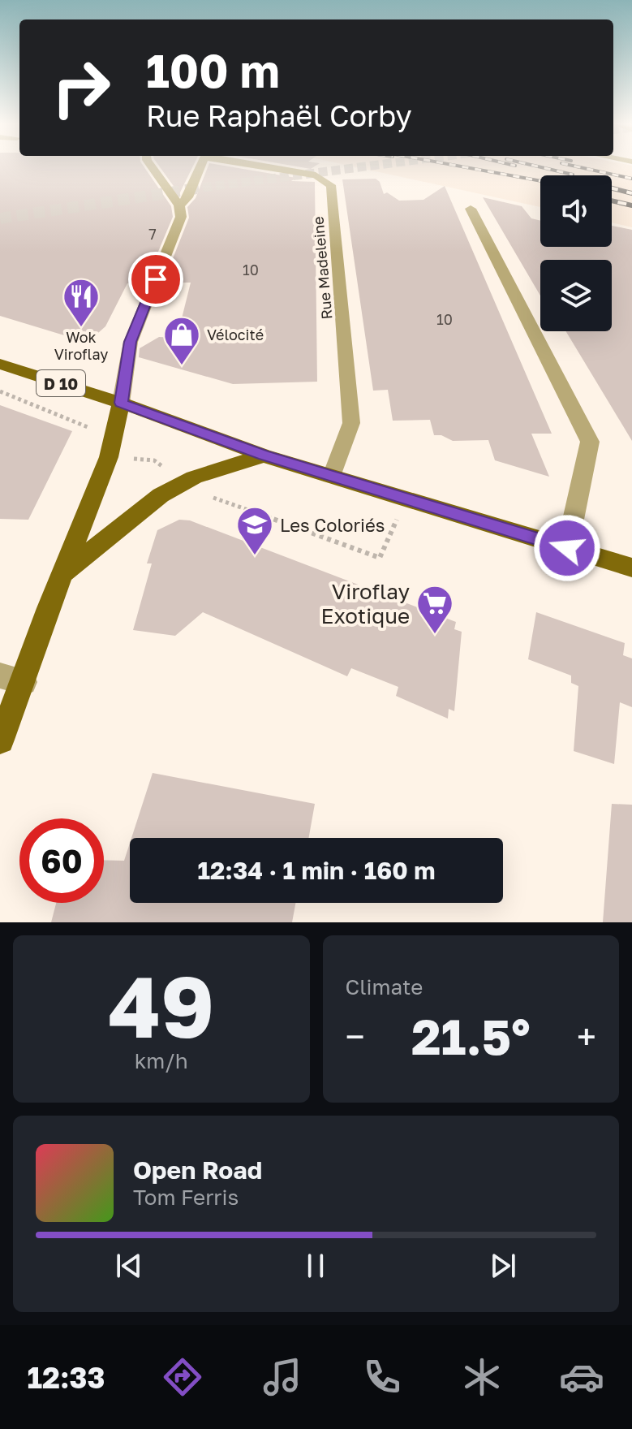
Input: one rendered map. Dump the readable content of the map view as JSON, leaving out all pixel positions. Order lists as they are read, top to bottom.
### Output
{
  "streets": {
    "main road": ["D 10"],
    "street": ["Rue Madeleine"]
  },
  "crossings": [
    ["Rue Madeleine", "D 10"]
  ],
  "places": {
    "restaurant": ["Wok Viroflay"],
    "shop": ["Vélocité"],
    "school or university": ["Les Coloriés"],
    "supermarket": ["Viroflay Exotique"]
  },
  "house_numbers": ["7", "10", "10"],
  "page": {
    "turn": ["100 m", "Rue Raphaël Corby"],
    "limit": "60",
    "trip": "12:34 · 1 min · 160 m",
    "tile": [
      ["49", "km/h"],
      "Climate"
    ],
    "heat": ["−", "21.5°", "+"],
    "song": ["Open Road", "Tom Ferris"],
    "tabs": "12:33"
  }
}
